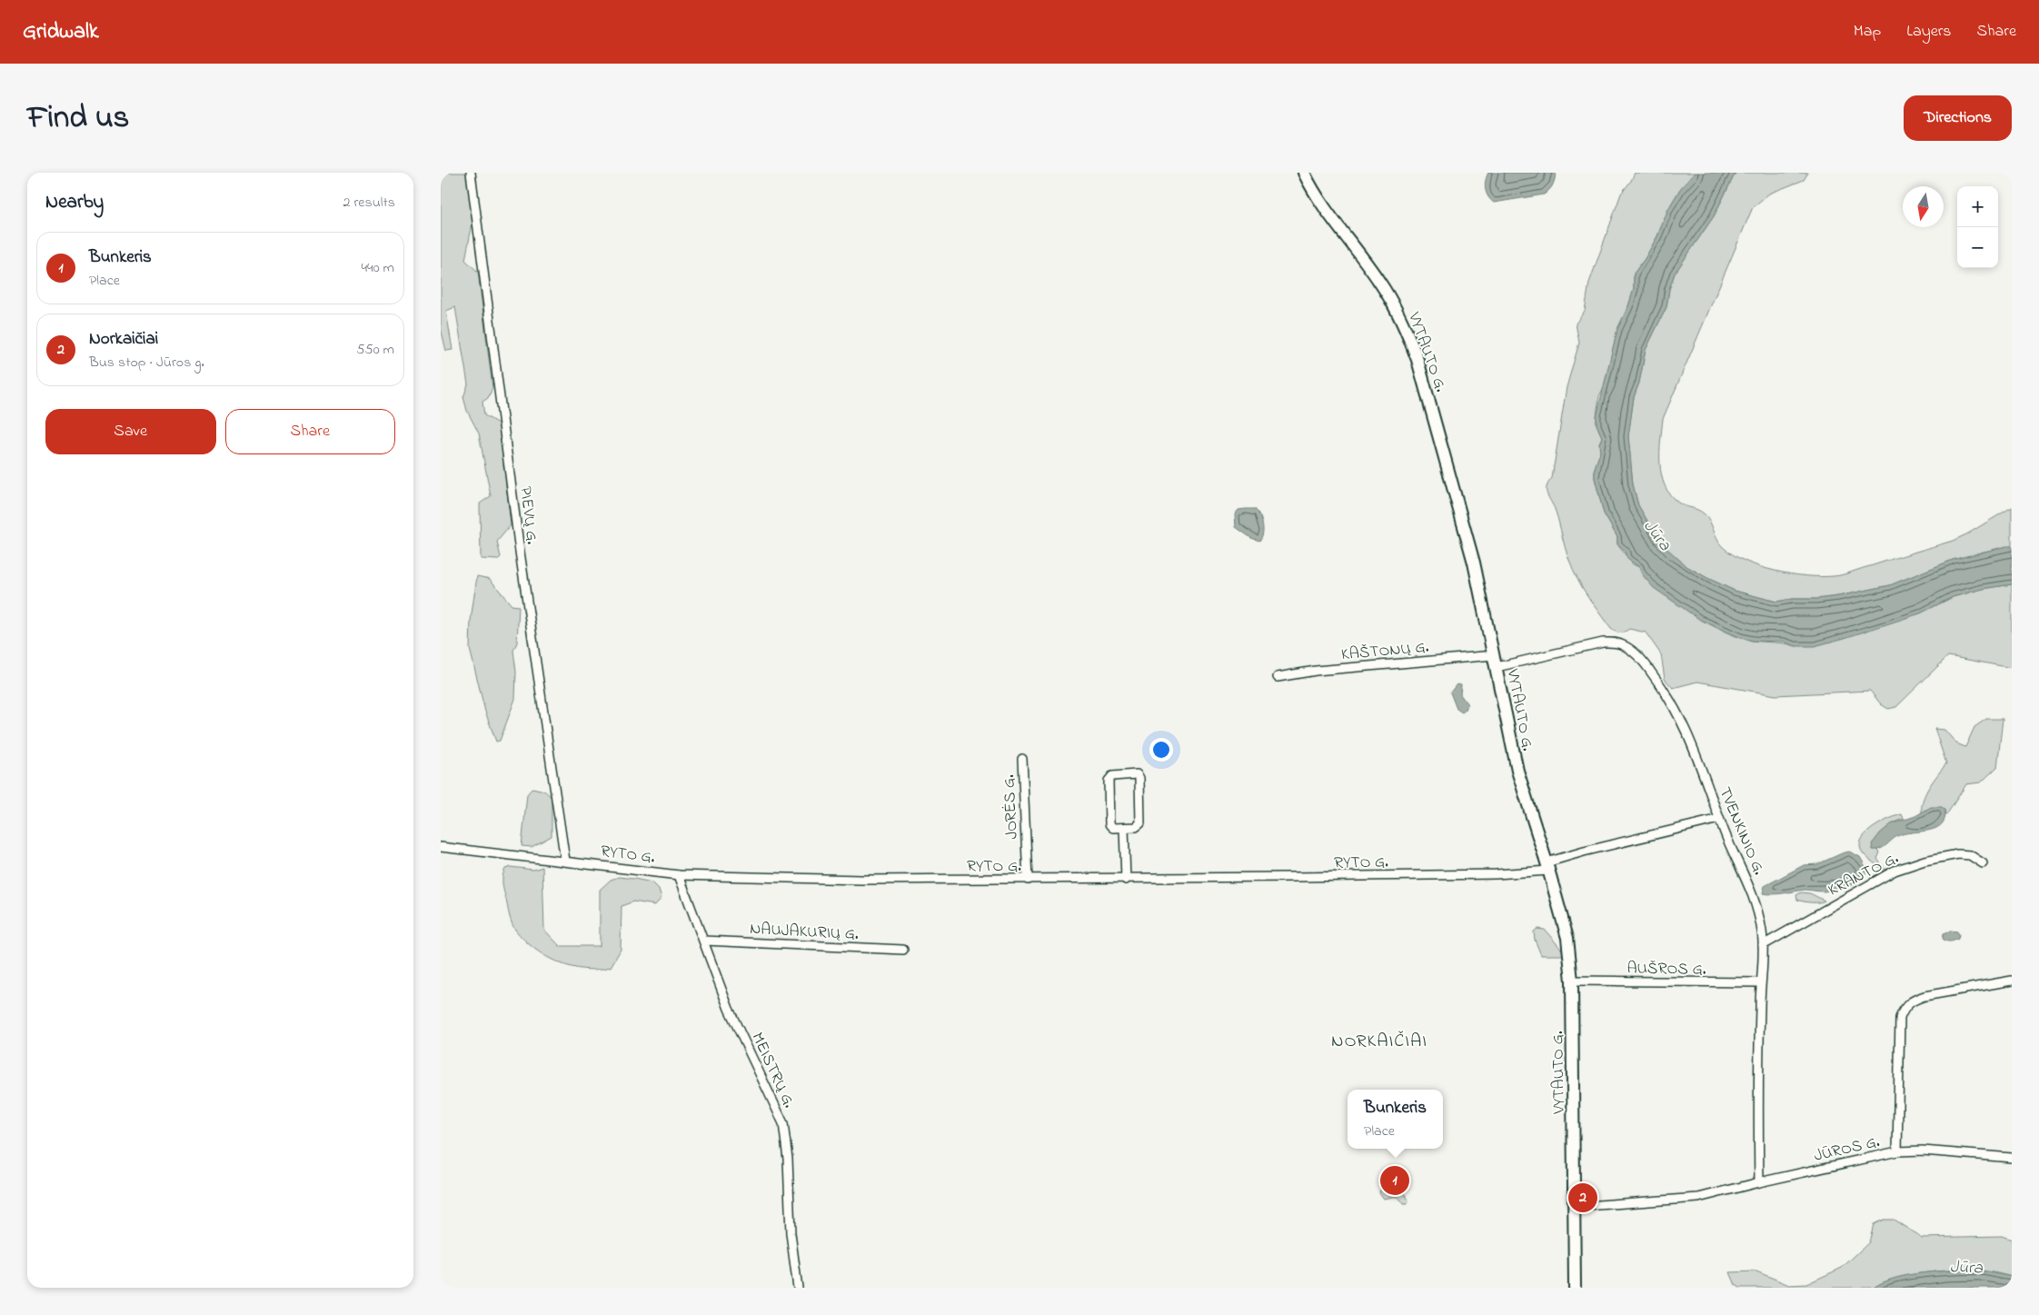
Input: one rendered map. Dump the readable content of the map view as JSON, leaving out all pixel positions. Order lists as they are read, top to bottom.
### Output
{
  "streets": {
    "main road": ["VYTAUTO G."],
    "street": [
      "PIEVŲ G.",
      "KAŠTONŲ G.",
      "JORĖS G.",
      "TVENKINIO G.",
      "RYTO G.",
      "KRANTO G.",
      "NAUJAKURIŲ G.",
      "AUŠROS G.",
      "MEISTRŲ G.",
      "JŪROS G."
    ]
  },
  "crossings": [
    ["VYTAUTO G.", "KAŠTONŲ G."],
    ["VYTAUTO G.", "TVENKINIO G."],
    ["VYTAUTO G.", "RYTO G."],
    ["VYTAUTO G.", "AUŠROS G."],
    ["VYTAUTO G.", "JŪROS G."],
    ["PIEVŲ G.", "RYTO G."],
    ["KAŠTONŲ G.", "TVENKINIO G."],
    ["JORĖS G.", "RYTO G."],
    ["TVENKINIO G.", "RYTO G."],
    ["TVENKINIO G.", "KRANTO G."],
    ["TVENKINIO G.", "AUŠROS G."],
    ["TVENKINIO G.", "JŪROS G."],
    ["RYTO G.", "MEISTRŲ G."],
    ["NAUJAKURIŲ G.", "MEISTRŲ G."]
  ],
  "districts": ["NORKAIČIAI"],
  "water": ["Jūra"],
  "north": "bottom",
  "page": {
    "header": "Gridwalk",
    "nav": ["Map", "Layers", "Share"],
    "title": "Find us",
    "buttons": [
      "Directions",
      ["Save", "Share"]
    ],
    "heading": ["Nearby", "2 results"],
    "map_buttons": ["+", "−"],
    "list": [
      {
        "mark": "1",
        "name": "Bunkeris",
        "note": "Place",
        "value": "440 m"
      },
      {
        "mark": "2",
        "name": "Norkaičiai",
        "note": "Bus stop · Jūros g.",
        "value": "550 m"
      }
    ],
    "popup": ["Bunkeris", "Place"],
    "pins": ["1", "2"]
  }
}
